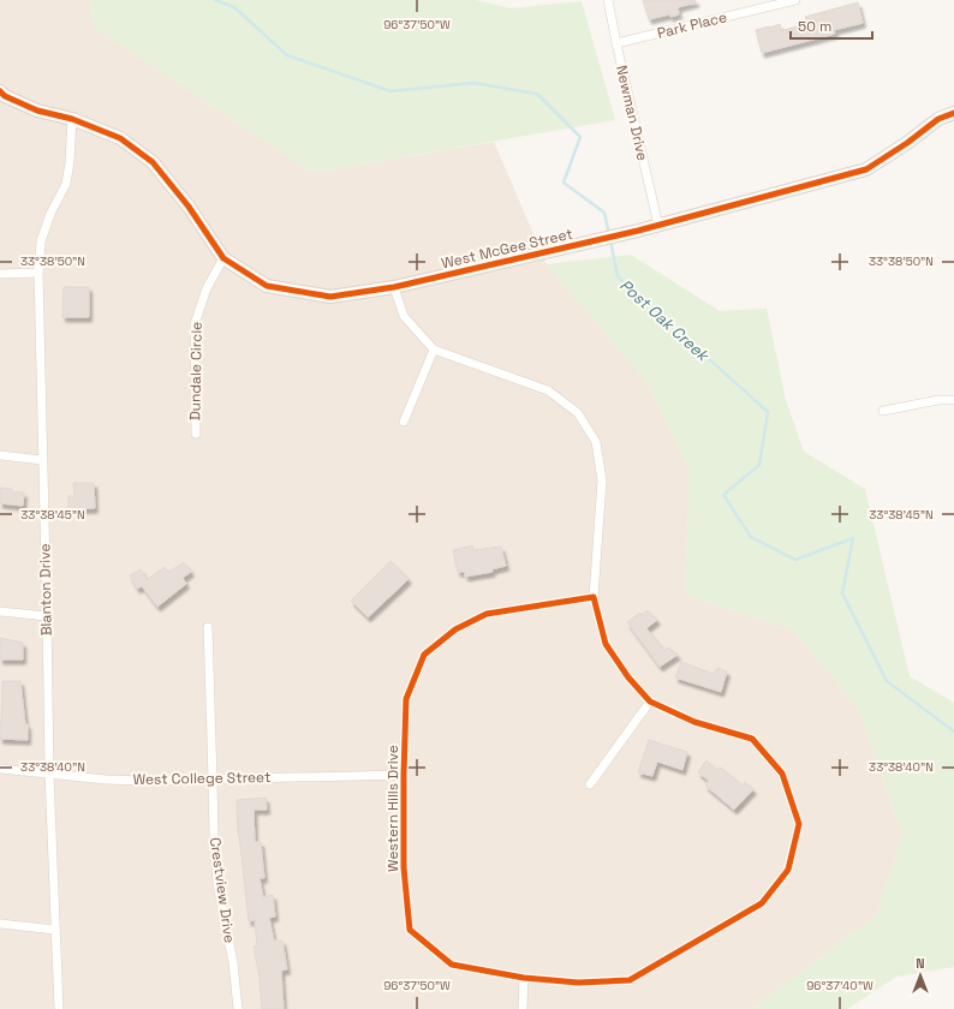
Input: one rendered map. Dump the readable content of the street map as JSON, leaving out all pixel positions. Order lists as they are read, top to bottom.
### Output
{
  "streets": {
    "street": [
      "Park Place",
      "Newman Drive",
      "West McGee Street",
      "Dundale Circle",
      "Blanton Drive",
      "West College Street",
      "Western Hills Drive",
      "Crestview Drive"
    ]
  },
  "crossings": [
    ["Park Place", "Newman Drive"],
    ["Newman Drive", "West McGee Street"],
    ["West McGee Street", "Dundale Circle"],
    ["West McGee Street", "Blanton Drive"],
    ["West McGee Street", "Western Hills Drive"],
    ["Blanton Drive", "West College Street"],
    ["West College Street", "Western Hills Drive"],
    ["West College Street", "Crestview Drive"]
  ],
  "water": ["Post Oak Creek"],
  "scale_bar": "50 m",
  "north": "top",
  "coordinates": [
    "96°37'50\"W",
    "33°38'50\"N",
    "33°38'45\"N",
    "33°38'40\"N",
    "96°37'40\"W"
  ]
}
